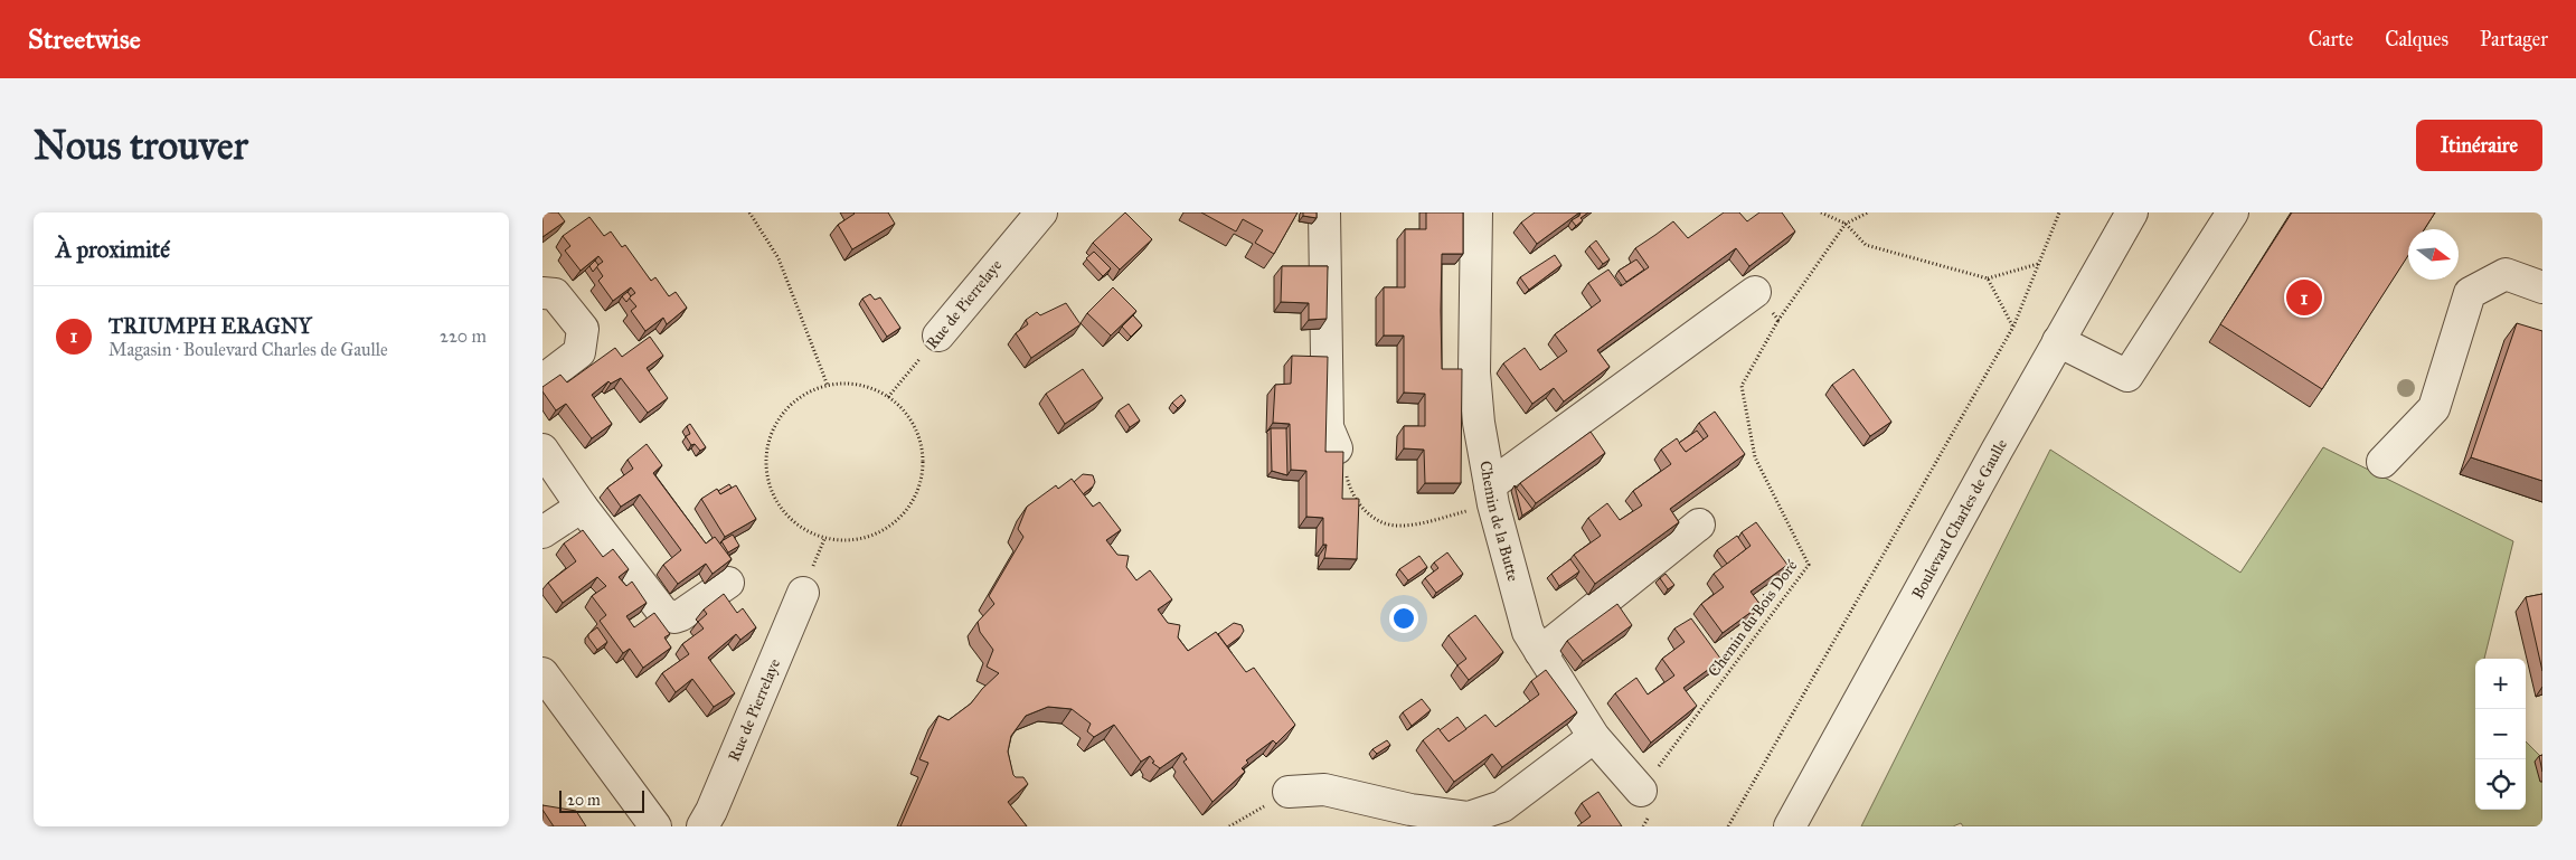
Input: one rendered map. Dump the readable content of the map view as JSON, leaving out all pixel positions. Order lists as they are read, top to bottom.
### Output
{
  "streets": {
    "street": ["Rue de Pierrelaye", "Boulevard Charles de Gaulle", "Chemin de la Butte"],
    "path": ["Chemin du Bois Doré"]
  },
  "crossings": [
    ["Chemin de la Butte", "Chemin du Bois Doré"]
  ],
  "scale_bar": "20 m",
  "north": "right",
  "page": {
    "header": "Streetwise",
    "nav": ["Carte", "Calques", "Partager"],
    "buttons": "Itinéraire",
    "title": "Nous trouver",
    "heading": "À proximité",
    "pins": "1",
    "list": [
      {
        "mark": "1",
        "name": "TRIUMPH ERAGNY",
        "note": "Magasin · Boulevard Charles de Gaulle",
        "value": "220 m"
      }
    ],
    "map_buttons": ["+", "−"],
    "scale": "20 m"
  }
}
